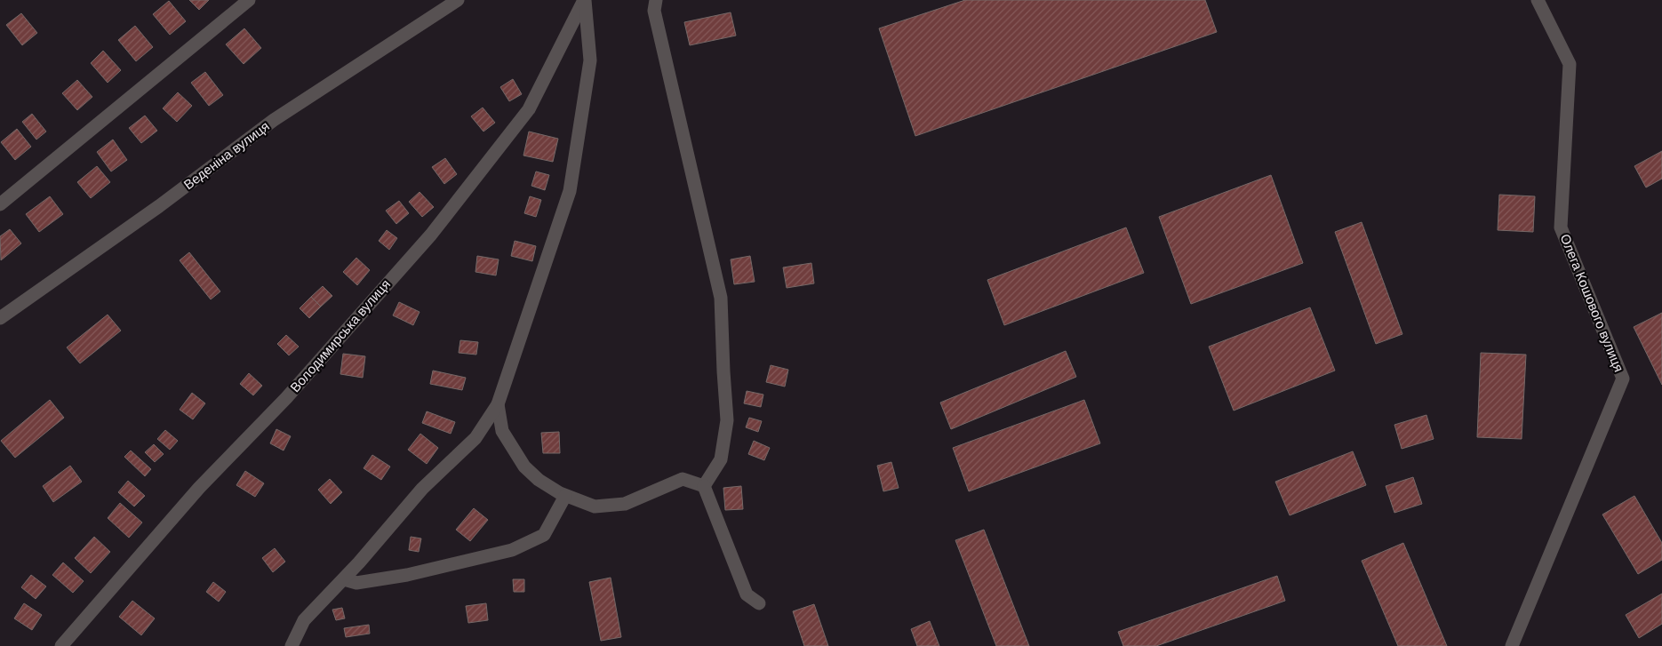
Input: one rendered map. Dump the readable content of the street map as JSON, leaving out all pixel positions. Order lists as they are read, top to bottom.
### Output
{
  "streets": {
    "street": ["Веденіна вулиця", "Олега Кошового вулиця", "Володимирська вулиця"]
  }
}
